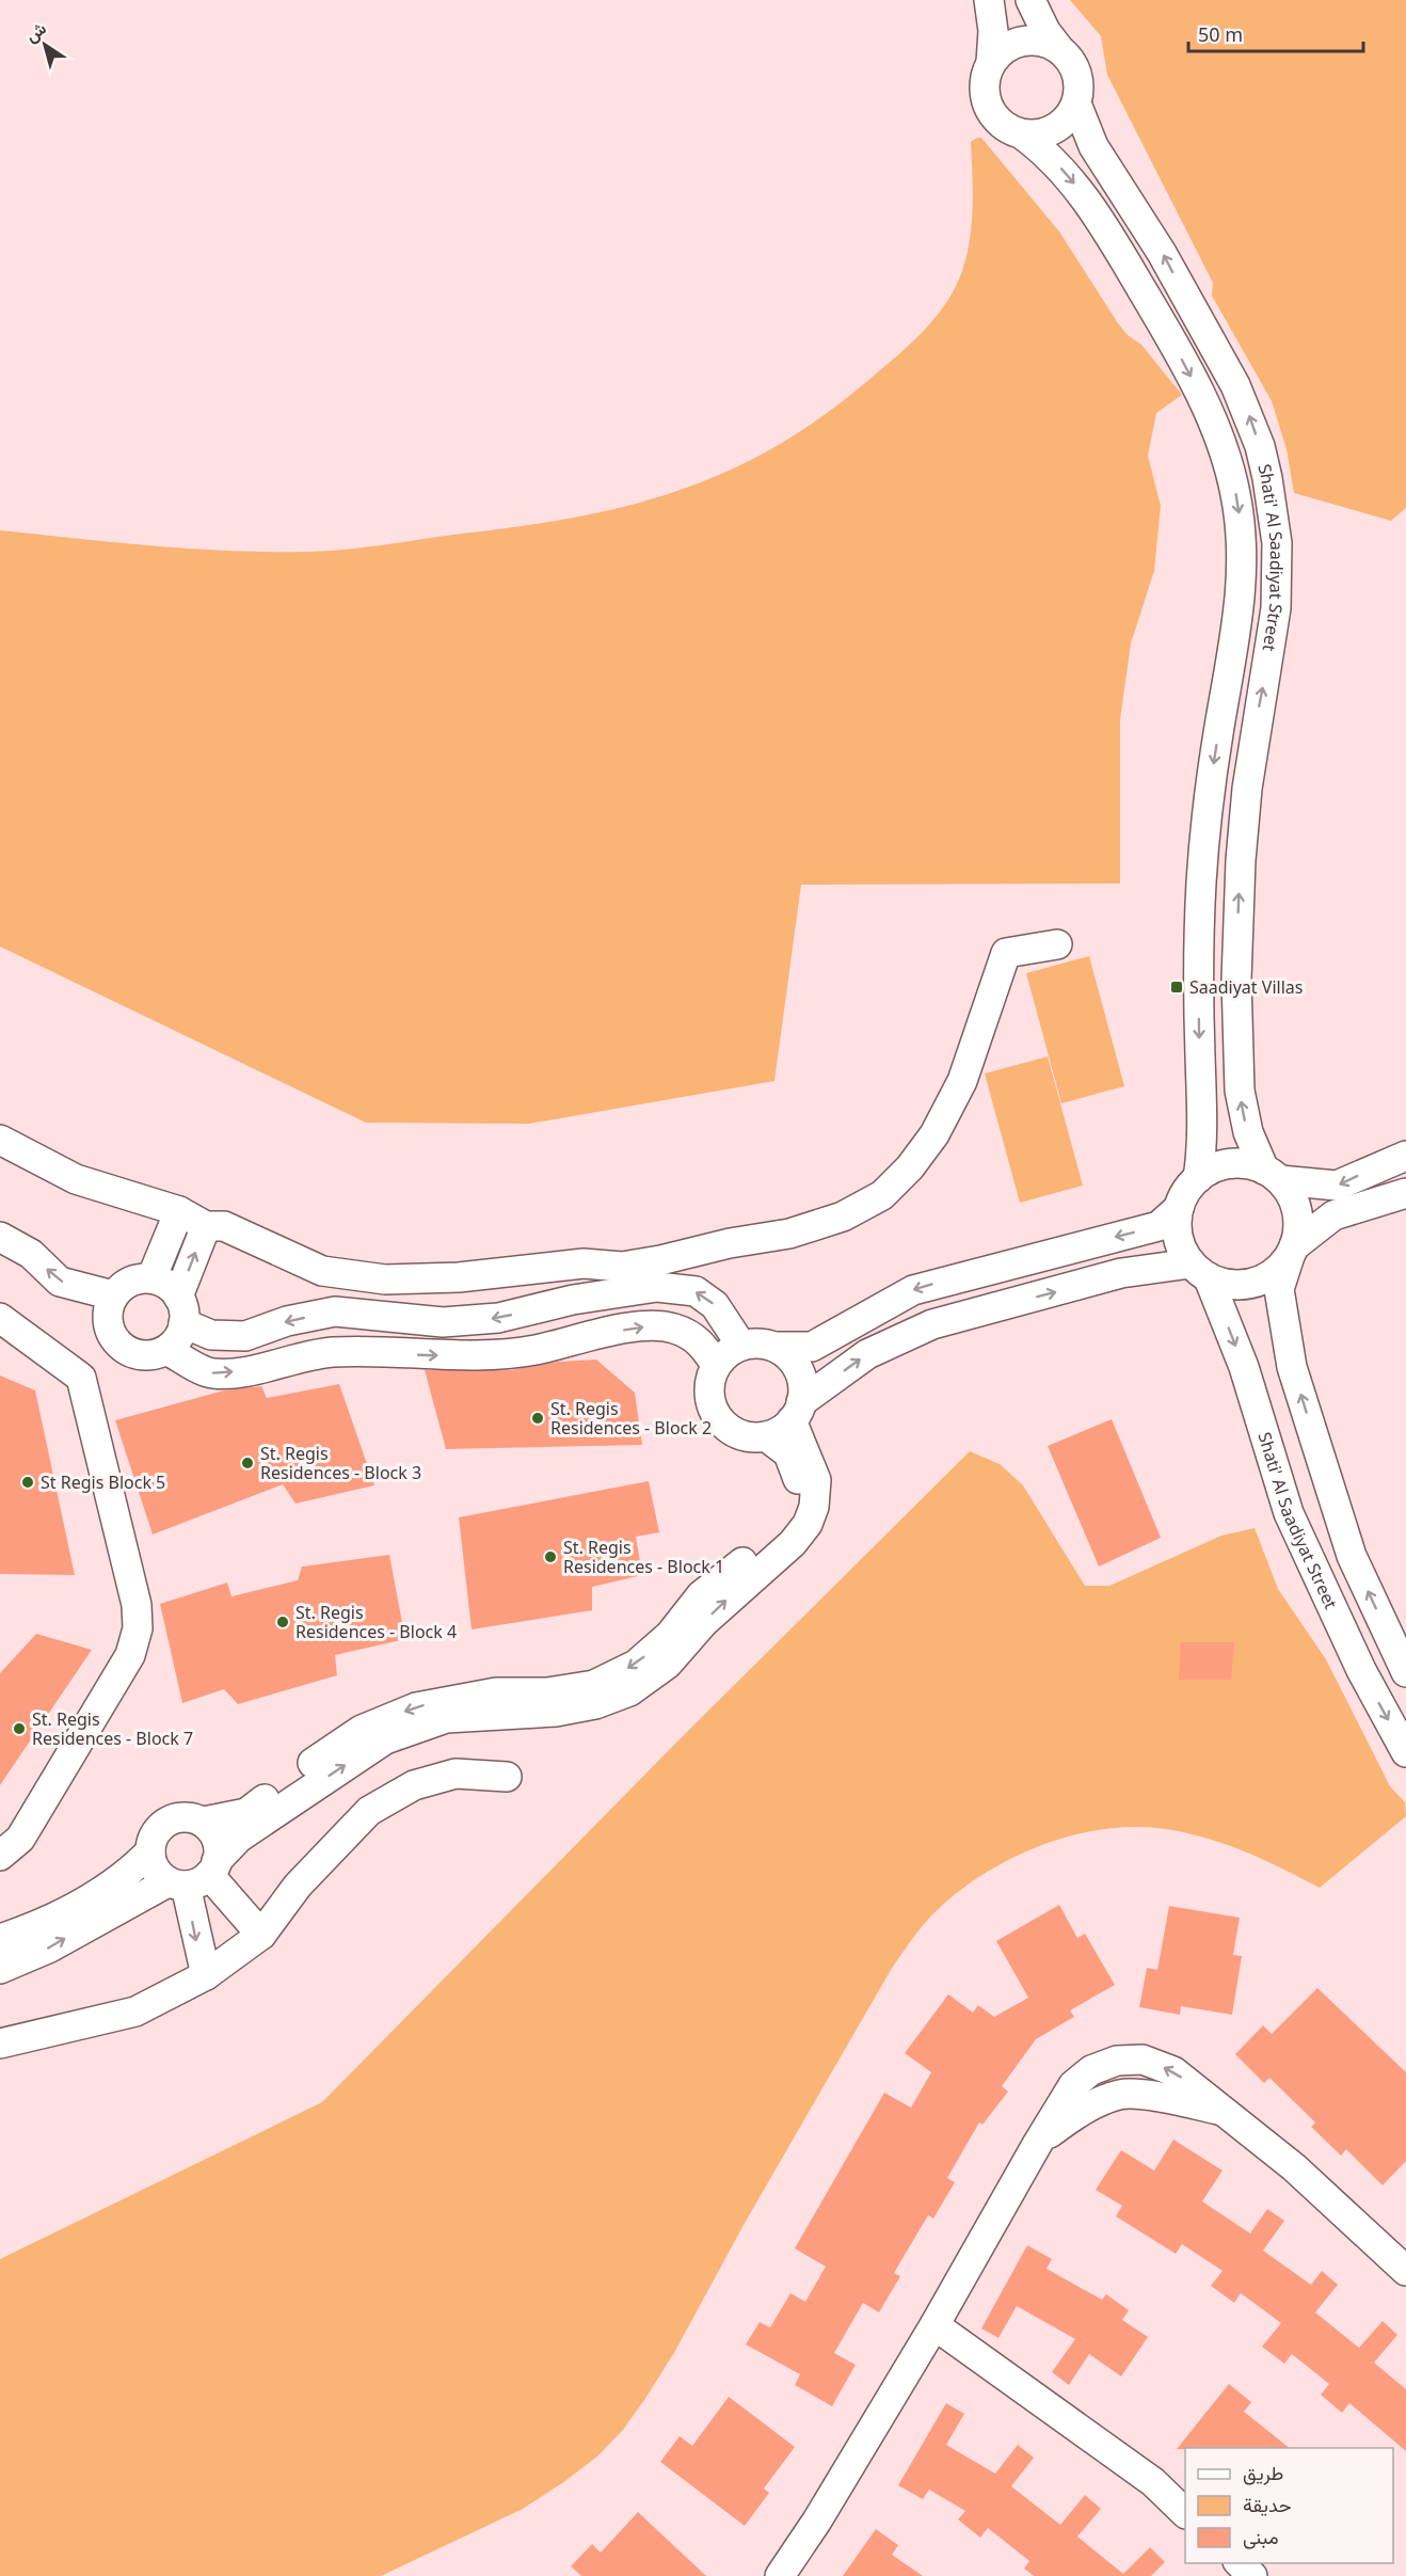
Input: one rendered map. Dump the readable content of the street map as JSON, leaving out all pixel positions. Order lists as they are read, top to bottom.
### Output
{
  "streets": {
    "street": ["Shati' Al Saadiyat Street"]
  },
  "places": {
    "transit": ["Saadiyat Villas"],
    "other": [
      "St. Regis Residences - Block 2",
      "St. Regis Residences - Block 3",
      "St Regis Block 5",
      "St. Regis Residences - Block 1",
      "St. Regis Residences - Block 4",
      "St. Regis Residences - Block 7"
    ]
  },
  "legend": ["طريق", "حديقة", "مبنى"],
  "scale_bar": "50 m",
  "north": "top left"
}
